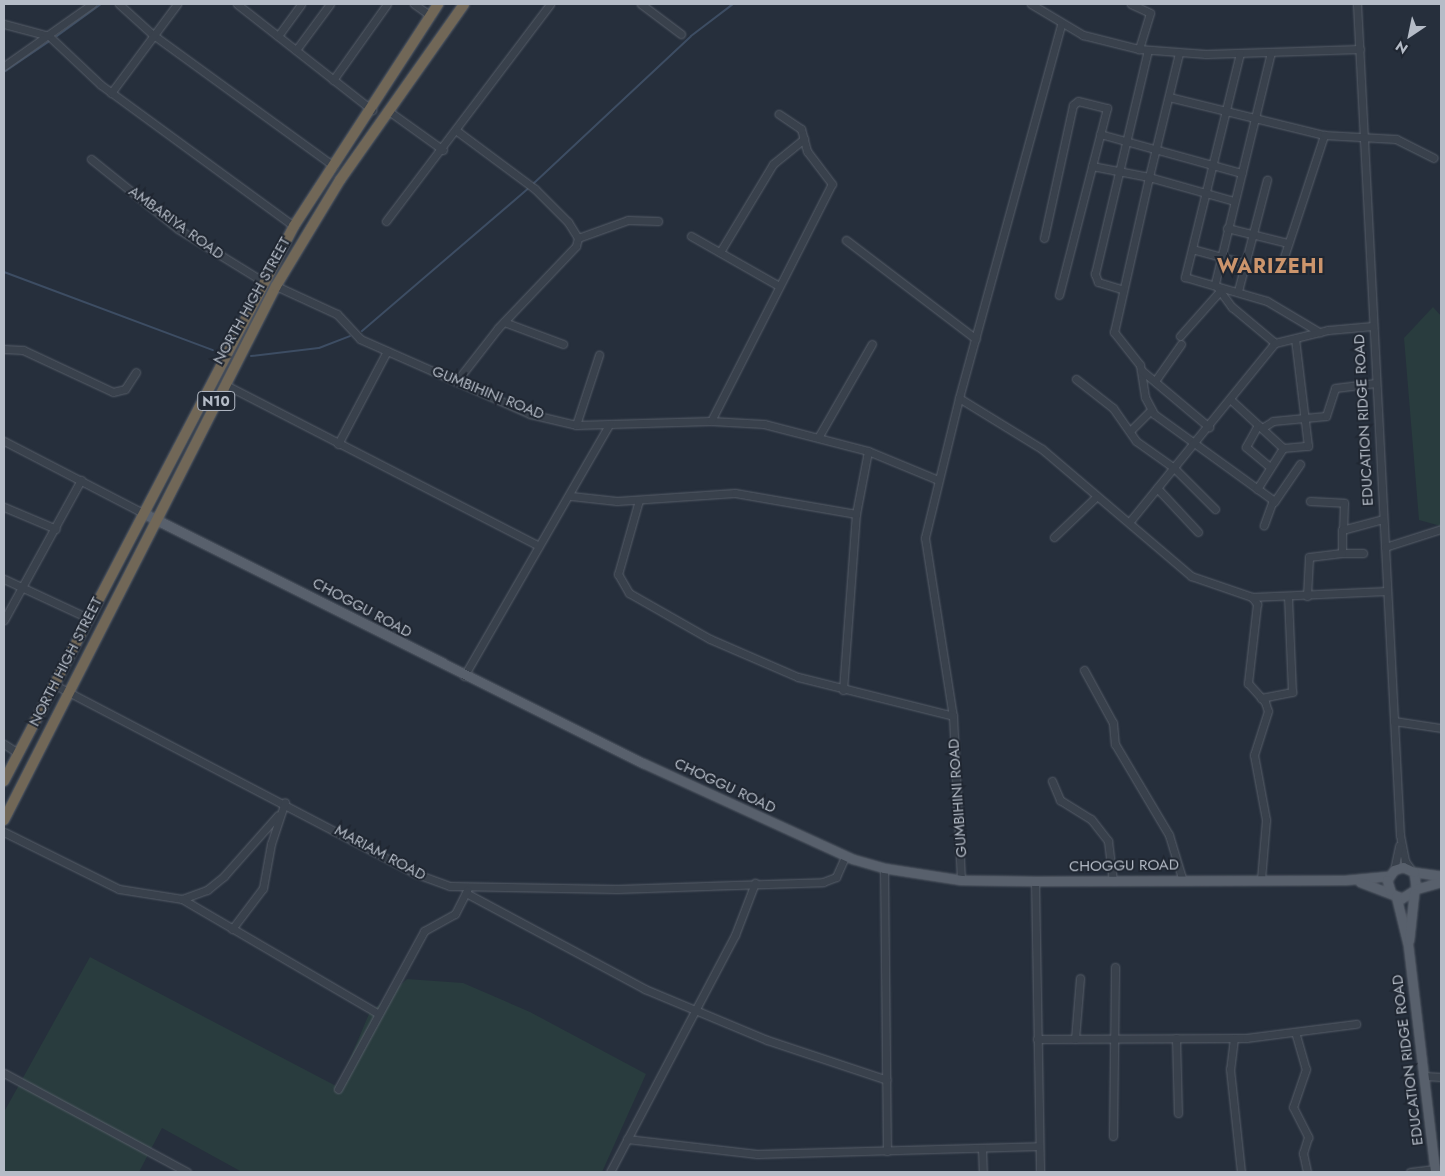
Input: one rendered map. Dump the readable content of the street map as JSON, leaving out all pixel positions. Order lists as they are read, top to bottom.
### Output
{
  "streets": {
    "highway": ["NORTH HIGH STREET", "N10"],
    "main road": ["EDUCATION RIDGE ROAD", "CHOGGU ROAD"],
    "street": ["AMBARIYA ROAD", "GUMBIHINI ROAD", "MARIAM ROAD"]
  },
  "crossings": [
    ["AMBARIYA ROAD", "NORTH HIGH STREET"],
    ["NORTH HIGH STREET", "GUMBIHINI ROAD"],
    ["NORTH HIGH STREET", "CHOGGU ROAD"],
    ["NORTH HIGH STREET", "MARIAM ROAD"],
    ["GUMBIHINI ROAD", "CHOGGU ROAD"],
    ["EDUCATION RIDGE ROAD", "CHOGGU ROAD"],
    ["CHOGGU ROAD", "MARIAM ROAD"]
  ],
  "districts": ["WARIZEHI"],
  "north": "bottom left"
}
